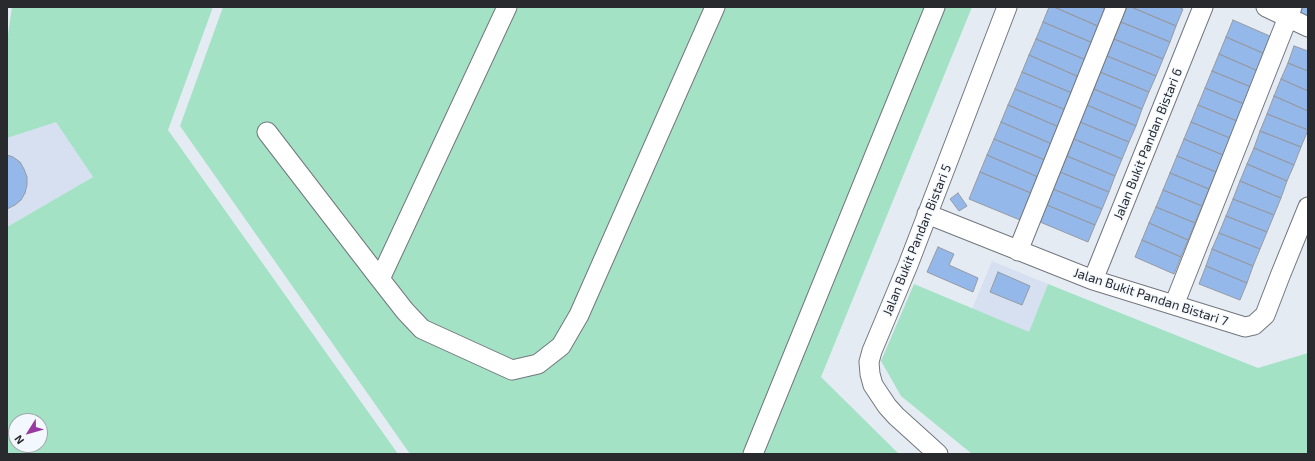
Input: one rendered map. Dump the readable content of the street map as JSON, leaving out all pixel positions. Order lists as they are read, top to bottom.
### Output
{
  "streets": {
    "street": ["Jalan Bukit Pandan Bistari 6", "Jalan Bukit Pandan Bistari 5", "Jalan Bukit Pandan Bistari 7"]
  },
  "crossings": [
    ["Jalan Bukit Pandan Bistari 6", "Jalan Bukit Pandan Bistari 7"],
    ["Jalan Bukit Pandan Bistari 5", "Jalan Bukit Pandan Bistari 7"]
  ],
  "north": "bottom left"
}
